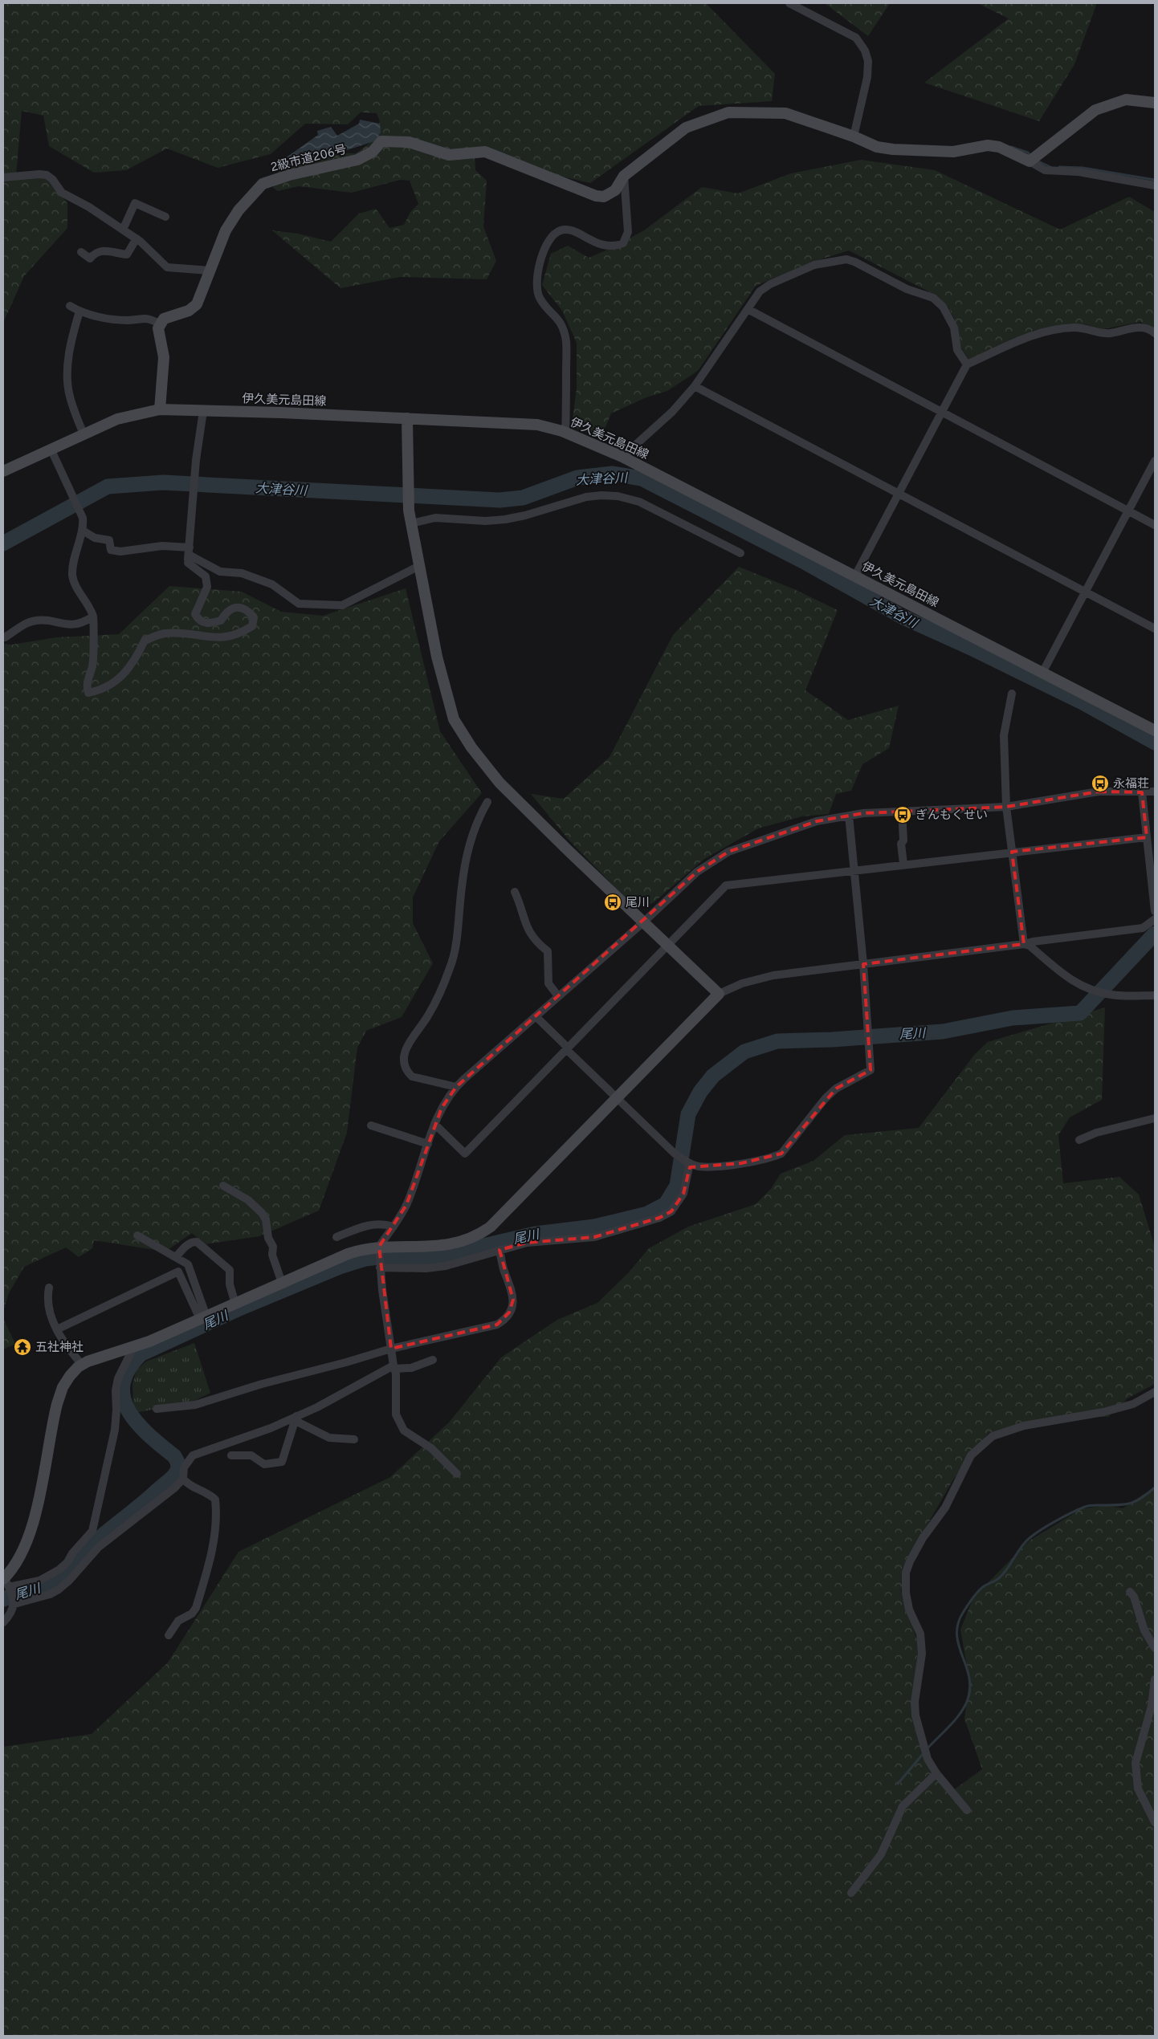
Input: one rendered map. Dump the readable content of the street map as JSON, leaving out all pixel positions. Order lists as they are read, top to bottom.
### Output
{
  "streets": {
    "street": ["2級市道206号", "伊久美元島田線"]
  },
  "water": ["大津谷川", "尾川"],
  "places": {
    "bus stop": ["永福荘", "ぎんもくせい", "尾川"],
    "temple": ["五社神社"]
  }
}
